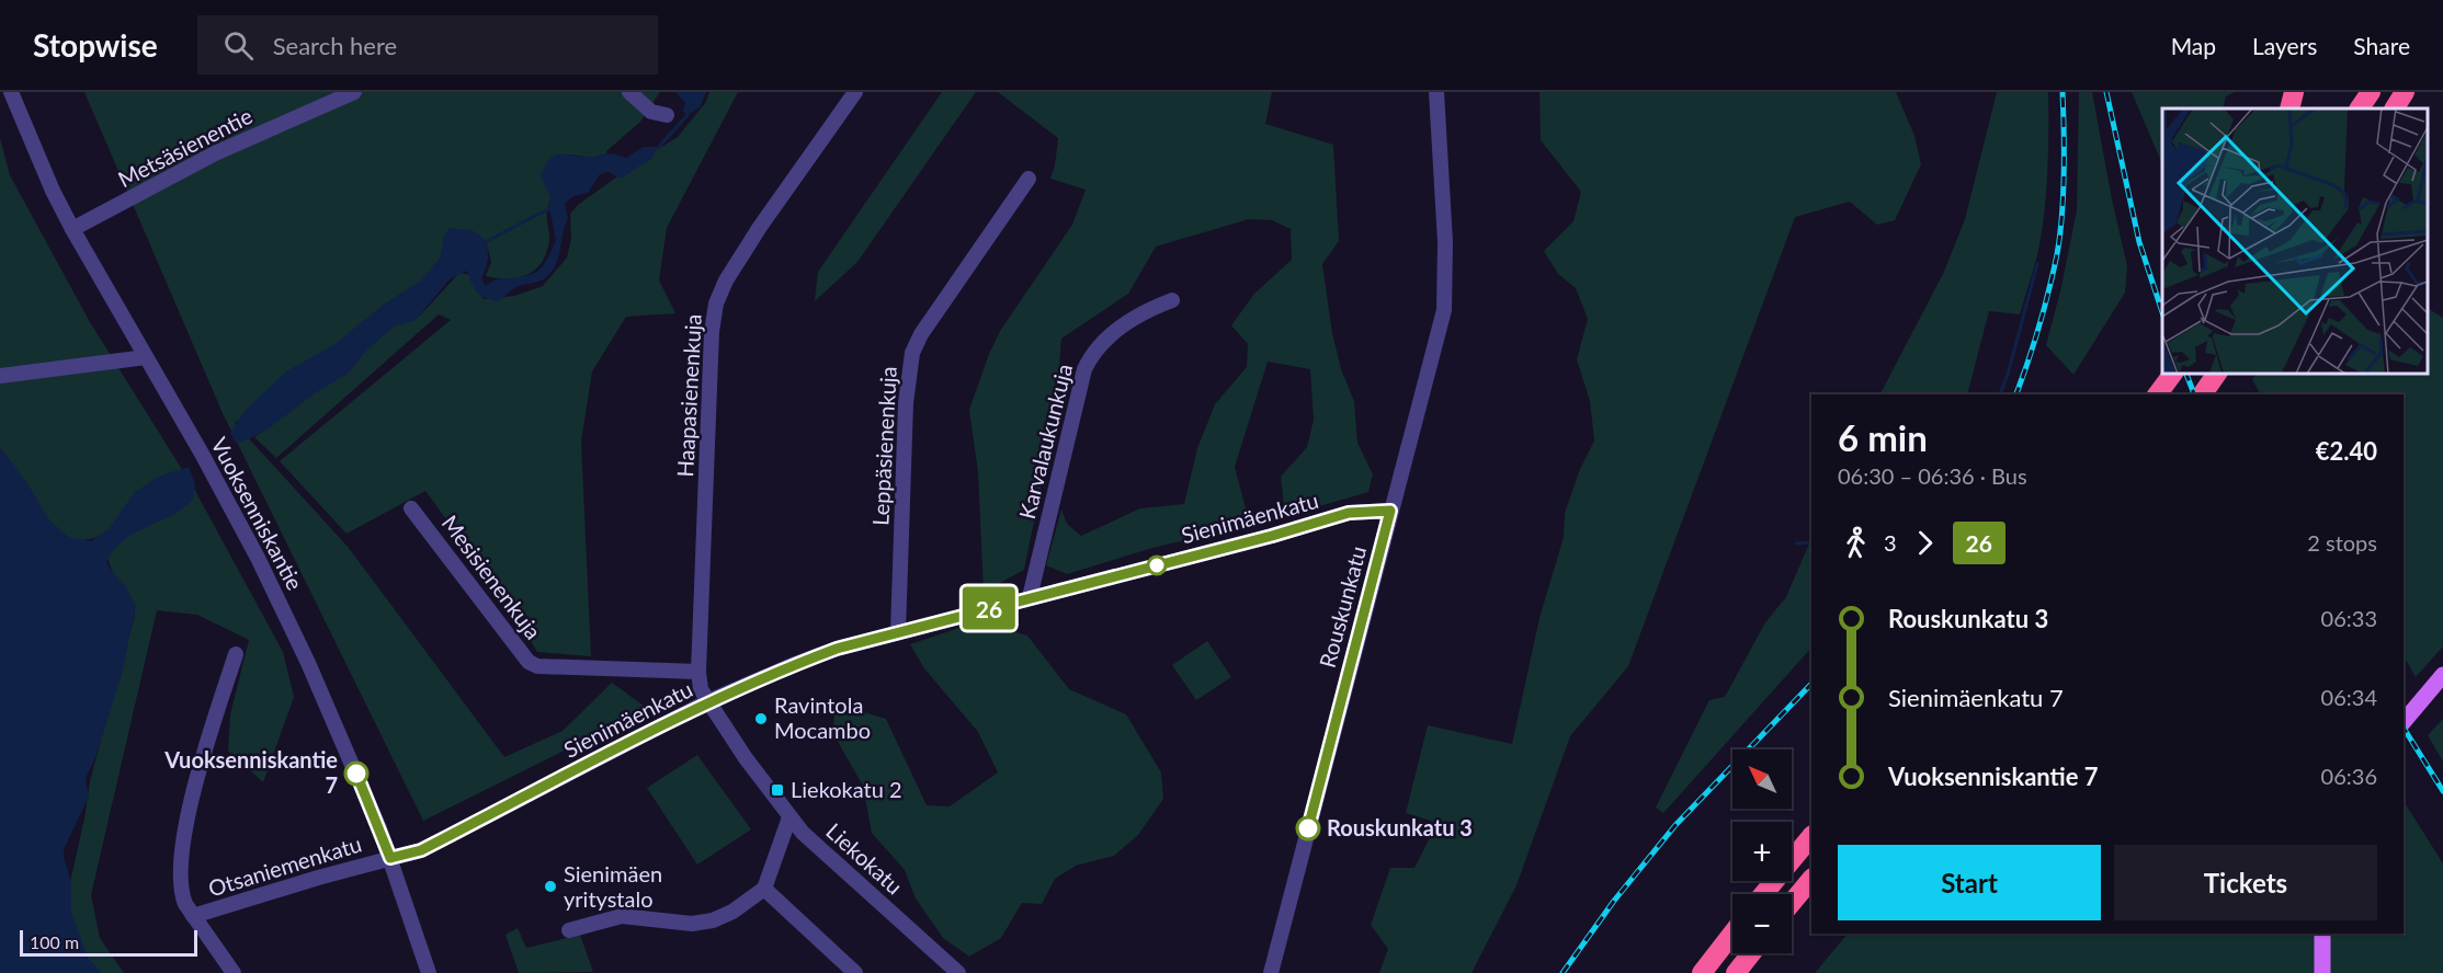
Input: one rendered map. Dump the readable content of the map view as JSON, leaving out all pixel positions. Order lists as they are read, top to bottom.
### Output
{
  "streets": {
    "street": [
      "Metsäsienentie",
      "Haapasienenkuja",
      "Karvalaukunkuja",
      "Leppäsienenkuja",
      "Vuoksenniskantie",
      "Sienimäenkatu",
      "Mesisienenkuja",
      "Rouskunkatu",
      "Liekokatu",
      "Otsaniemenkatu"
    ]
  },
  "crossings": [
    ["Metsäsienentie", "Vuoksenniskantie"],
    ["Haapasienenkuja", "Sienimäenkatu"],
    ["Haapasienenkuja", "Mesisienenkuja"],
    ["Haapasienenkuja", "Liekokatu"],
    ["Karvalaukunkuja", "Sienimäenkatu"],
    ["Leppäsienenkuja", "Sienimäenkatu"],
    ["Vuoksenniskantie", "Sienimäenkatu"],
    ["Vuoksenniskantie", "Otsaniemenkatu"],
    ["Sienimäenkatu", "Rouskunkatu"],
    ["Sienimäenkatu", "Liekokatu"],
    ["Sienimäenkatu", "Otsaniemenkatu"]
  ],
  "places": {
    "other": [
      "Ravintola Mocambo",
      "Vuoksenniskantie 7",
      "Rouskunkatu 3",
      "Sienimäen yritystalo"
    ],
    "transit": ["Liekokatu 2"]
  },
  "lines": ["bus line 26"],
  "scale_bar": "100 m",
  "north": "top left",
  "page": {
    "header": "Stopwise",
    "search": "Search here",
    "nav": ["Map", "Layers", "Share"],
    "on_map": "26",
    "heading": ["6 min", "06:30 – 06:36 · Bus", "€2.40"],
    "legs": ["3", "26", "2 stops"],
    "list": [
      {
        "name": "Rouskunkatu 3",
        "value": "06:33"
      },
      {
        "name": "Sienimäenkatu 7",
        "value": "06:34"
      },
      {
        "name": "Vuoksenniskantie 7",
        "value": "06:36"
      }
    ],
    "map_buttons": ["+", "−"],
    "buttons": ["Start", "Tickets"],
    "scale": "100 m"
  }
}
